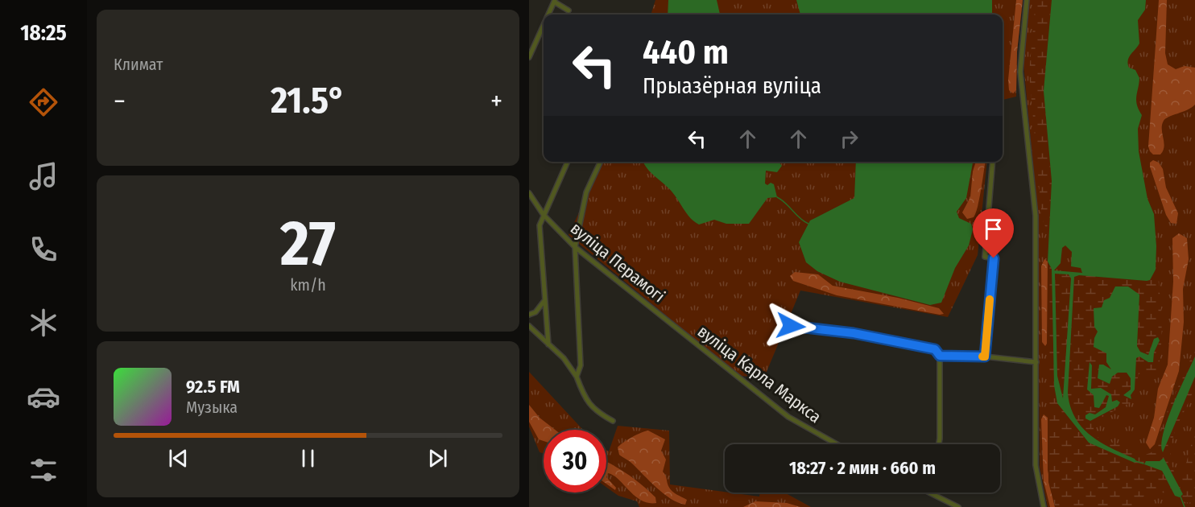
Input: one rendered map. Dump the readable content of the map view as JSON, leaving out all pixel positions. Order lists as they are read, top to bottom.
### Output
{
  "streets": {
    "street": ["вуліца Перамогі", "вуліца Карла Маркса"]
  },
  "crossings": [
    ["вуліца Перамогі", "вуліца Карла Маркса"]
  ],
  "page": {
    "tabs": "18:25",
    "tile": [
      "Климат",
      ["27", "km/h"]
    ],
    "turn": ["440 m", "Прыазёрная вуліца"],
    "heat": ["−", "21.5°", "+"],
    "song": ["92.5 FM", "Музыка"],
    "limit": "30",
    "trip": "18:27 · 2 мин · 660 m"
  }
}
